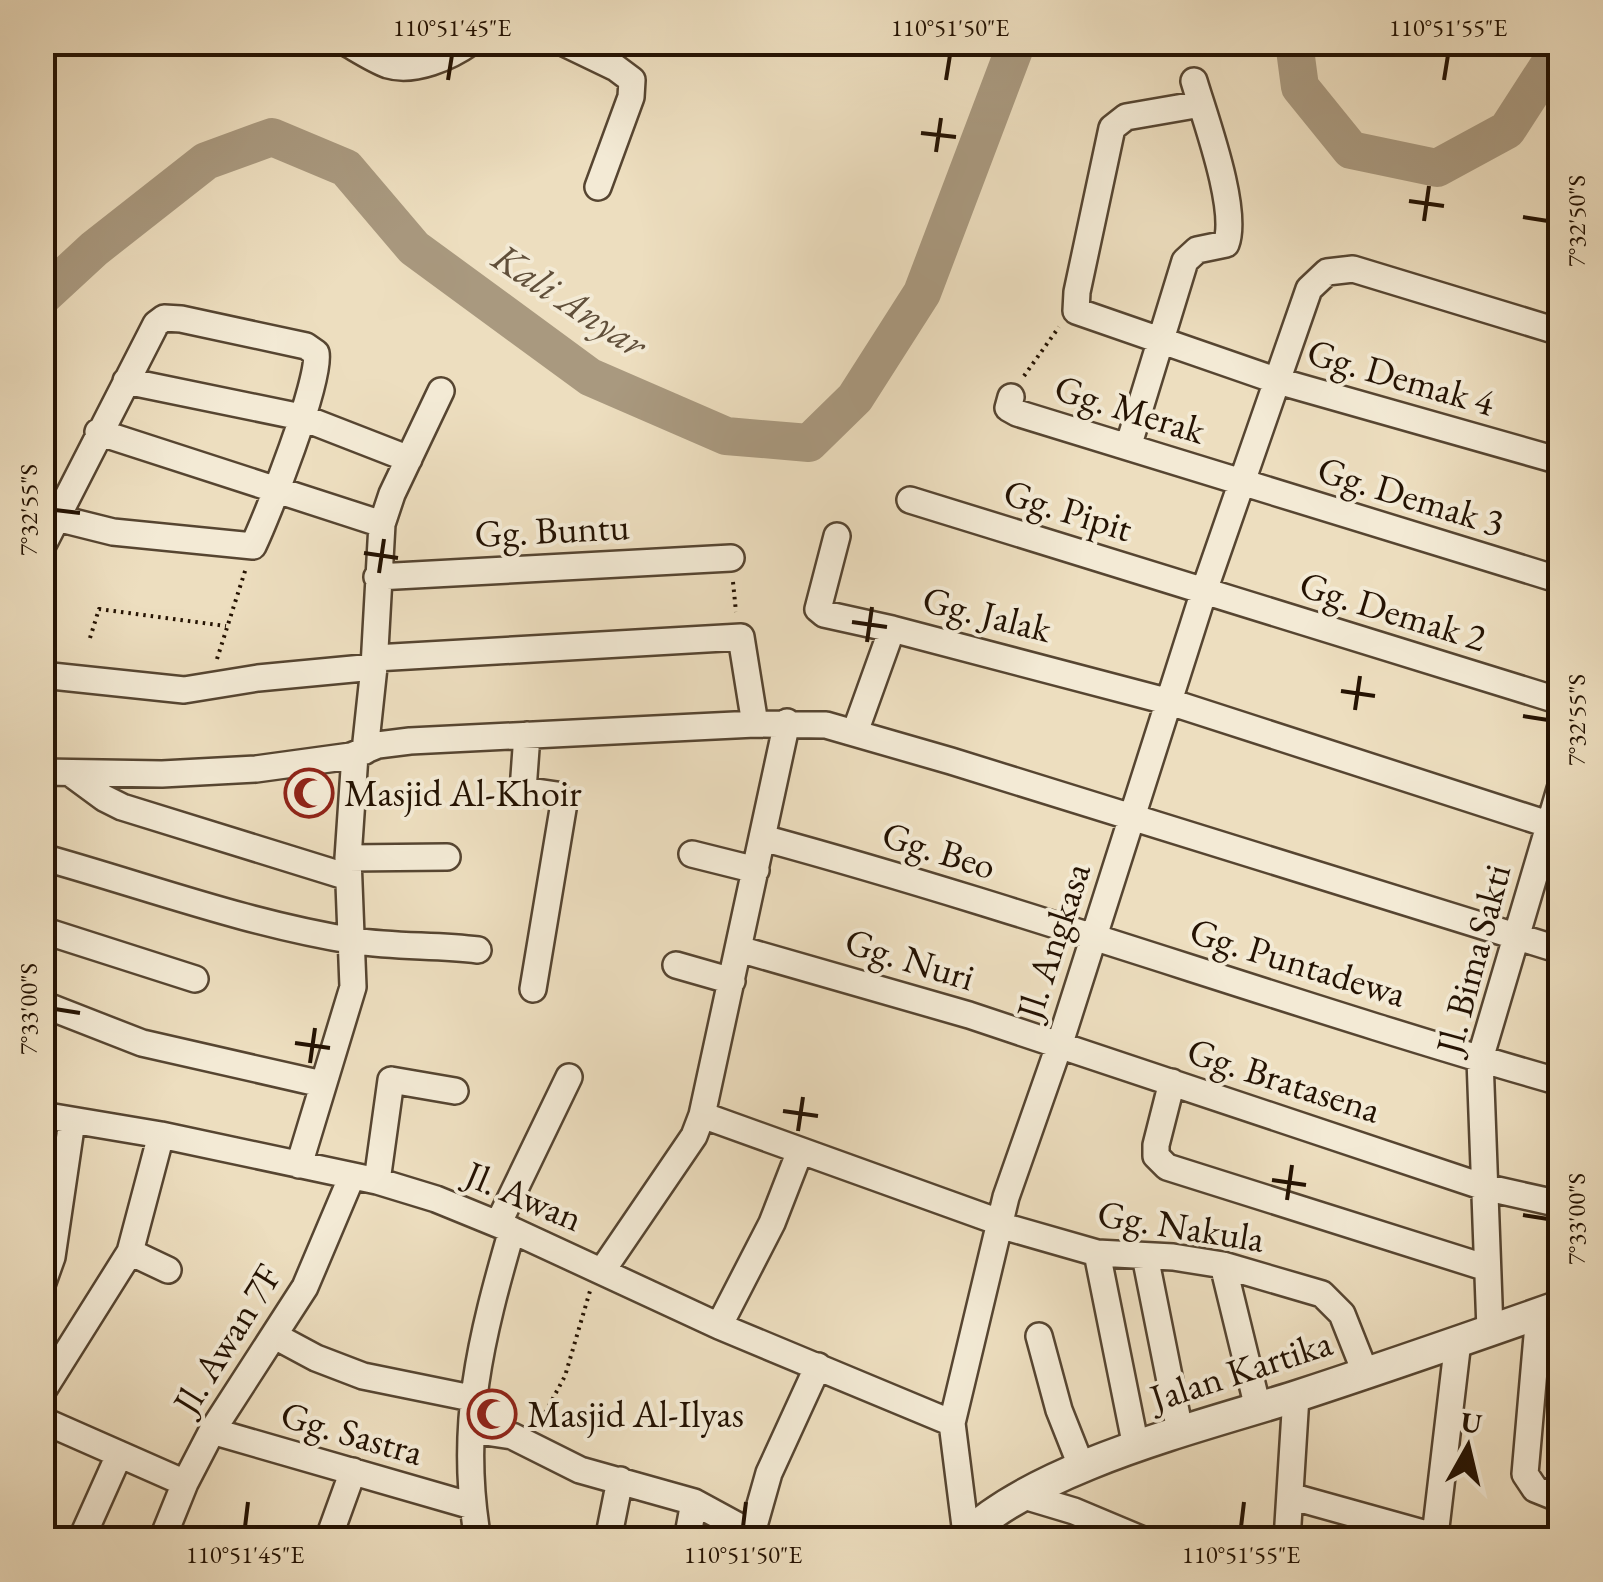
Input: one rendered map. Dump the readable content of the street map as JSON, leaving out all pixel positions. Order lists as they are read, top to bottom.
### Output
{
  "streets": {
    "street": [
      "Gg. Demak 4",
      "Gg. Merak",
      "Gg. Demak 3",
      "Gg. Pipit",
      "Gg. Buntu",
      "Gg. Demak 2",
      "Gg. Jalak",
      "Gg. Beo",
      "Jl. Angkasa",
      "Gg. Nuri",
      "Jl. Bima Sakti",
      "Gg. Puntadewa",
      "Gg. Bratasena",
      "Jl. Awan",
      "Gg. Nakula",
      "Jl. Awan 7F",
      "Jalan Kartika",
      "Gg. Sastra"
    ]
  },
  "crossings": [
    ["Gg. Demak 4", "Jl. Angkasa"],
    ["Gg. Merak", "Gg. Demak 3"],
    ["Gg. Merak", "Jl. Angkasa"],
    ["Gg. Demak 3", "Jl. Angkasa"],
    ["Gg. Pipit", "Gg. Demak 2"],
    ["Gg. Pipit", "Jl. Angkasa"],
    ["Gg. Demak 2", "Jl. Angkasa"],
    ["Gg. Jalak", "Jl. Angkasa"],
    ["Gg. Jalak", "Jl. Bima Sakti"],
    ["Gg. Beo", "Jl. Angkasa"],
    ["Gg. Beo", "Gg. Puntadewa"],
    ["Jl. Angkasa", "Gg. Nuri"],
    ["Jl. Angkasa", "Gg. Puntadewa"],
    ["Jl. Angkasa", "Gg. Bratasena"],
    ["Jl. Angkasa", "Jl. Awan"],
    ["Jl. Angkasa", "Gg. Nakula"],
    ["Jl. Angkasa", "Jalan Kartika"],
    ["Gg. Nuri", "Gg. Bratasena"],
    ["Jl. Bima Sakti", "Gg. Puntadewa"],
    ["Jl. Bima Sakti", "Gg. Bratasena"],
    ["Jl. Bima Sakti", "Jalan Kartika"],
    ["Jl. Awan", "Jl. Awan 7F"],
    ["Gg. Nakula", "Jalan Kartika"],
    ["Jl. Awan 7F", "Gg. Sastra"]
  ],
  "water": ["Kali Anyar"],
  "places": {
    "mosque": ["Masjid Al-Khoir", "Masjid Al-Ilyas"]
  },
  "north": "top",
  "coordinates": [
    "110°51'45\"E",
    "110°51'50\"E",
    "110°51'55\"E",
    "7°32'50\"S",
    "7°32'55\"S",
    "7°33'00\"S"
  ]
}
